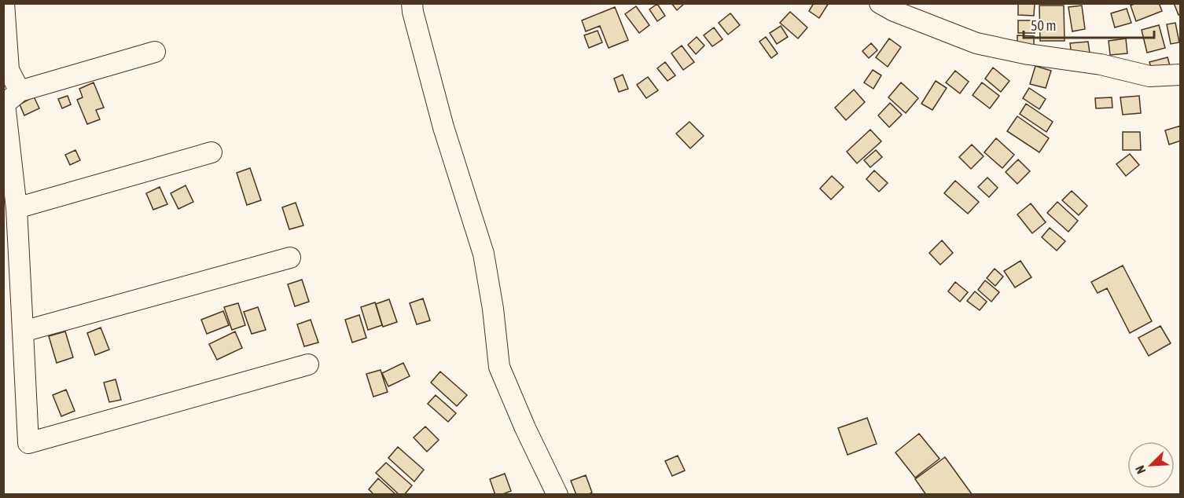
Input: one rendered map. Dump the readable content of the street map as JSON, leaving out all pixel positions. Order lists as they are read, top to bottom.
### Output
{
  "scale_bar": "50 m",
  "north": "bottom left"
}
